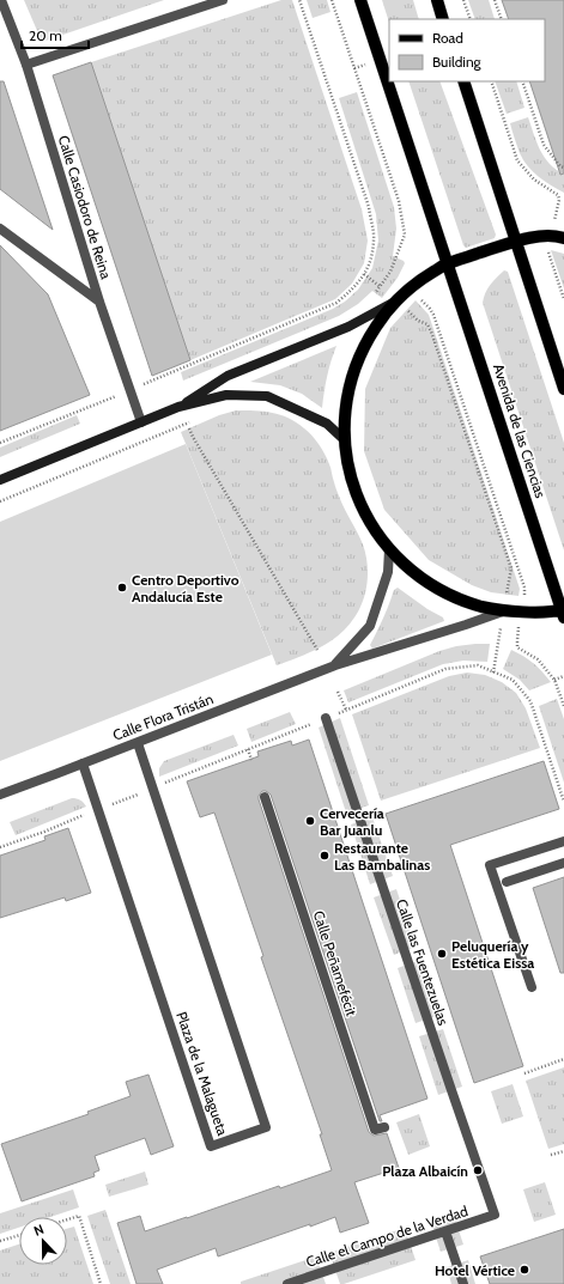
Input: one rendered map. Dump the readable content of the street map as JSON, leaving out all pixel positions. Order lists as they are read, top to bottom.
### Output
{
  "streets": {
    "main road": ["Avenida de las Ciencias"],
    "street": [
      "Calle Casiodoro de Reina",
      "Calle Flora Tristán",
      "Calle las Fuentezuelas",
      "Calle Peñamefécit",
      "Plaza de la Malagueta",
      "Calle el Campo de la Verdad"
    ]
  },
  "crossings": [
    ["Avenida de las Ciencias", "Calle Flora Tristán"],
    ["Calle Flora Tristán", "Plaza de la Malagueta"],
    ["Calle las Fuentezuelas", "Calle el Campo de la Verdad"]
  ],
  "places": [
    "Centro Deportivo Andalucía Este",
    "Cervecería Bar Juanlu",
    "Restaurante Las Bambalinas",
    "Peluquería y Estética Eissa",
    "Plaza Albaicín",
    "Hotel Vértice"
  ],
  "legend": ["Road", "Building"],
  "scale_bar": "20 m",
  "north": "top"
}
